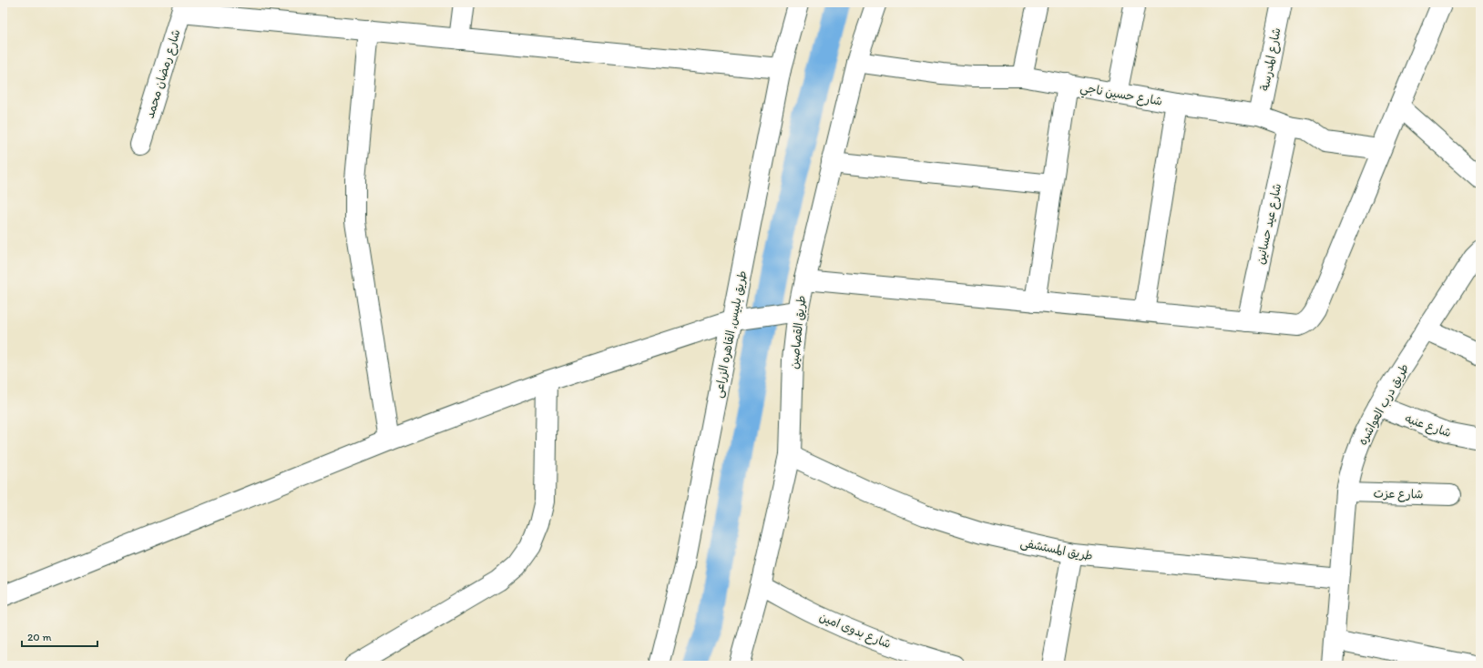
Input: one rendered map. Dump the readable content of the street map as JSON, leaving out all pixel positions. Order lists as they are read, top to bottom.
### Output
{
  "streets": {
    "street": [
      "شارع المدرسة",
      "شارع رمضان محمد",
      "شارع حسين ناجي",
      "شارع عيد حسانين",
      "طريق القصاصين",
      "طريق بلبيس, القاهره الزراعى",
      "طريق درب العواشره",
      "شارع عنبه",
      "شارع عزت",
      "طريق المستشفى",
      "شارع بدوى امين"
    ]
  },
  "crossings": [
    ["شارع المدرسة", "شارع حسين ناجي"],
    ["شارع حسين ناجي", "شارع عيد حسانين"],
    ["شارع حسين ناجي", "طريق القصاصين"],
    ["طريق القصاصين", "طريق المستشفى"],
    ["طريق القصاصين", "شارع بدوى امين"],
    ["طريق درب العواشره", "شارع عنبه"],
    ["طريق درب العواشره", "شارع عزت"],
    ["طريق درب العواشره", "طريق المستشفى"]
  ],
  "scale_bar": "20 m"
}
